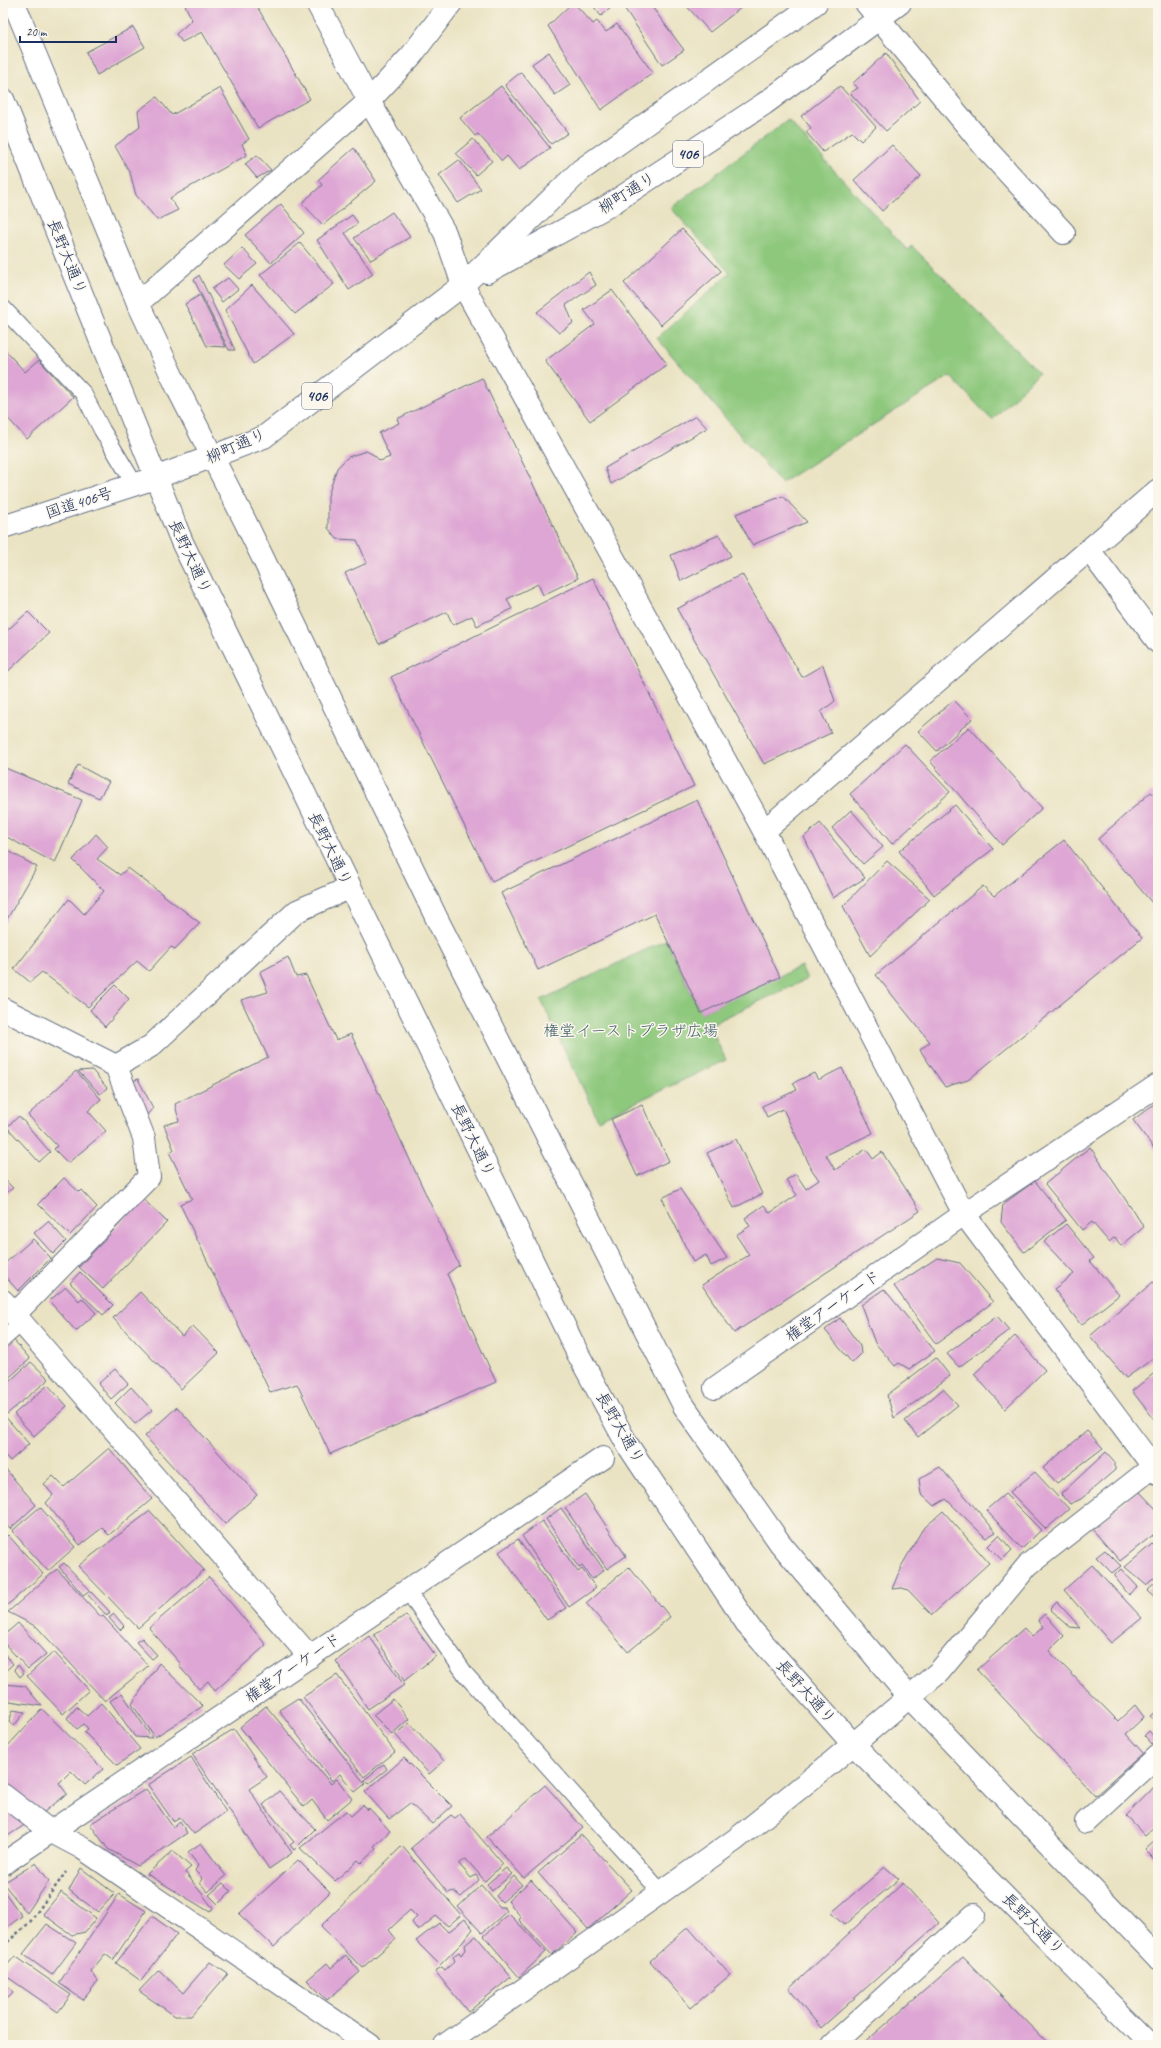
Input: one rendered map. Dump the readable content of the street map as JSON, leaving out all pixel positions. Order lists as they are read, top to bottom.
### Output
{
  "streets": {
    "main road": [
      "406",
      "柳町通り",
      "長野大通り",
      "国道406号",
      "権堂アーケード"
    ]
  },
  "crossings": [
    ["柳町通り", "長野大通り"],
    ["柳町通り", "国道406号"],
    ["長野大通り", "国道406号"]
  ],
  "parks": ["権堂イーストプラザ広場"],
  "scale_bar": "20 m"
}
